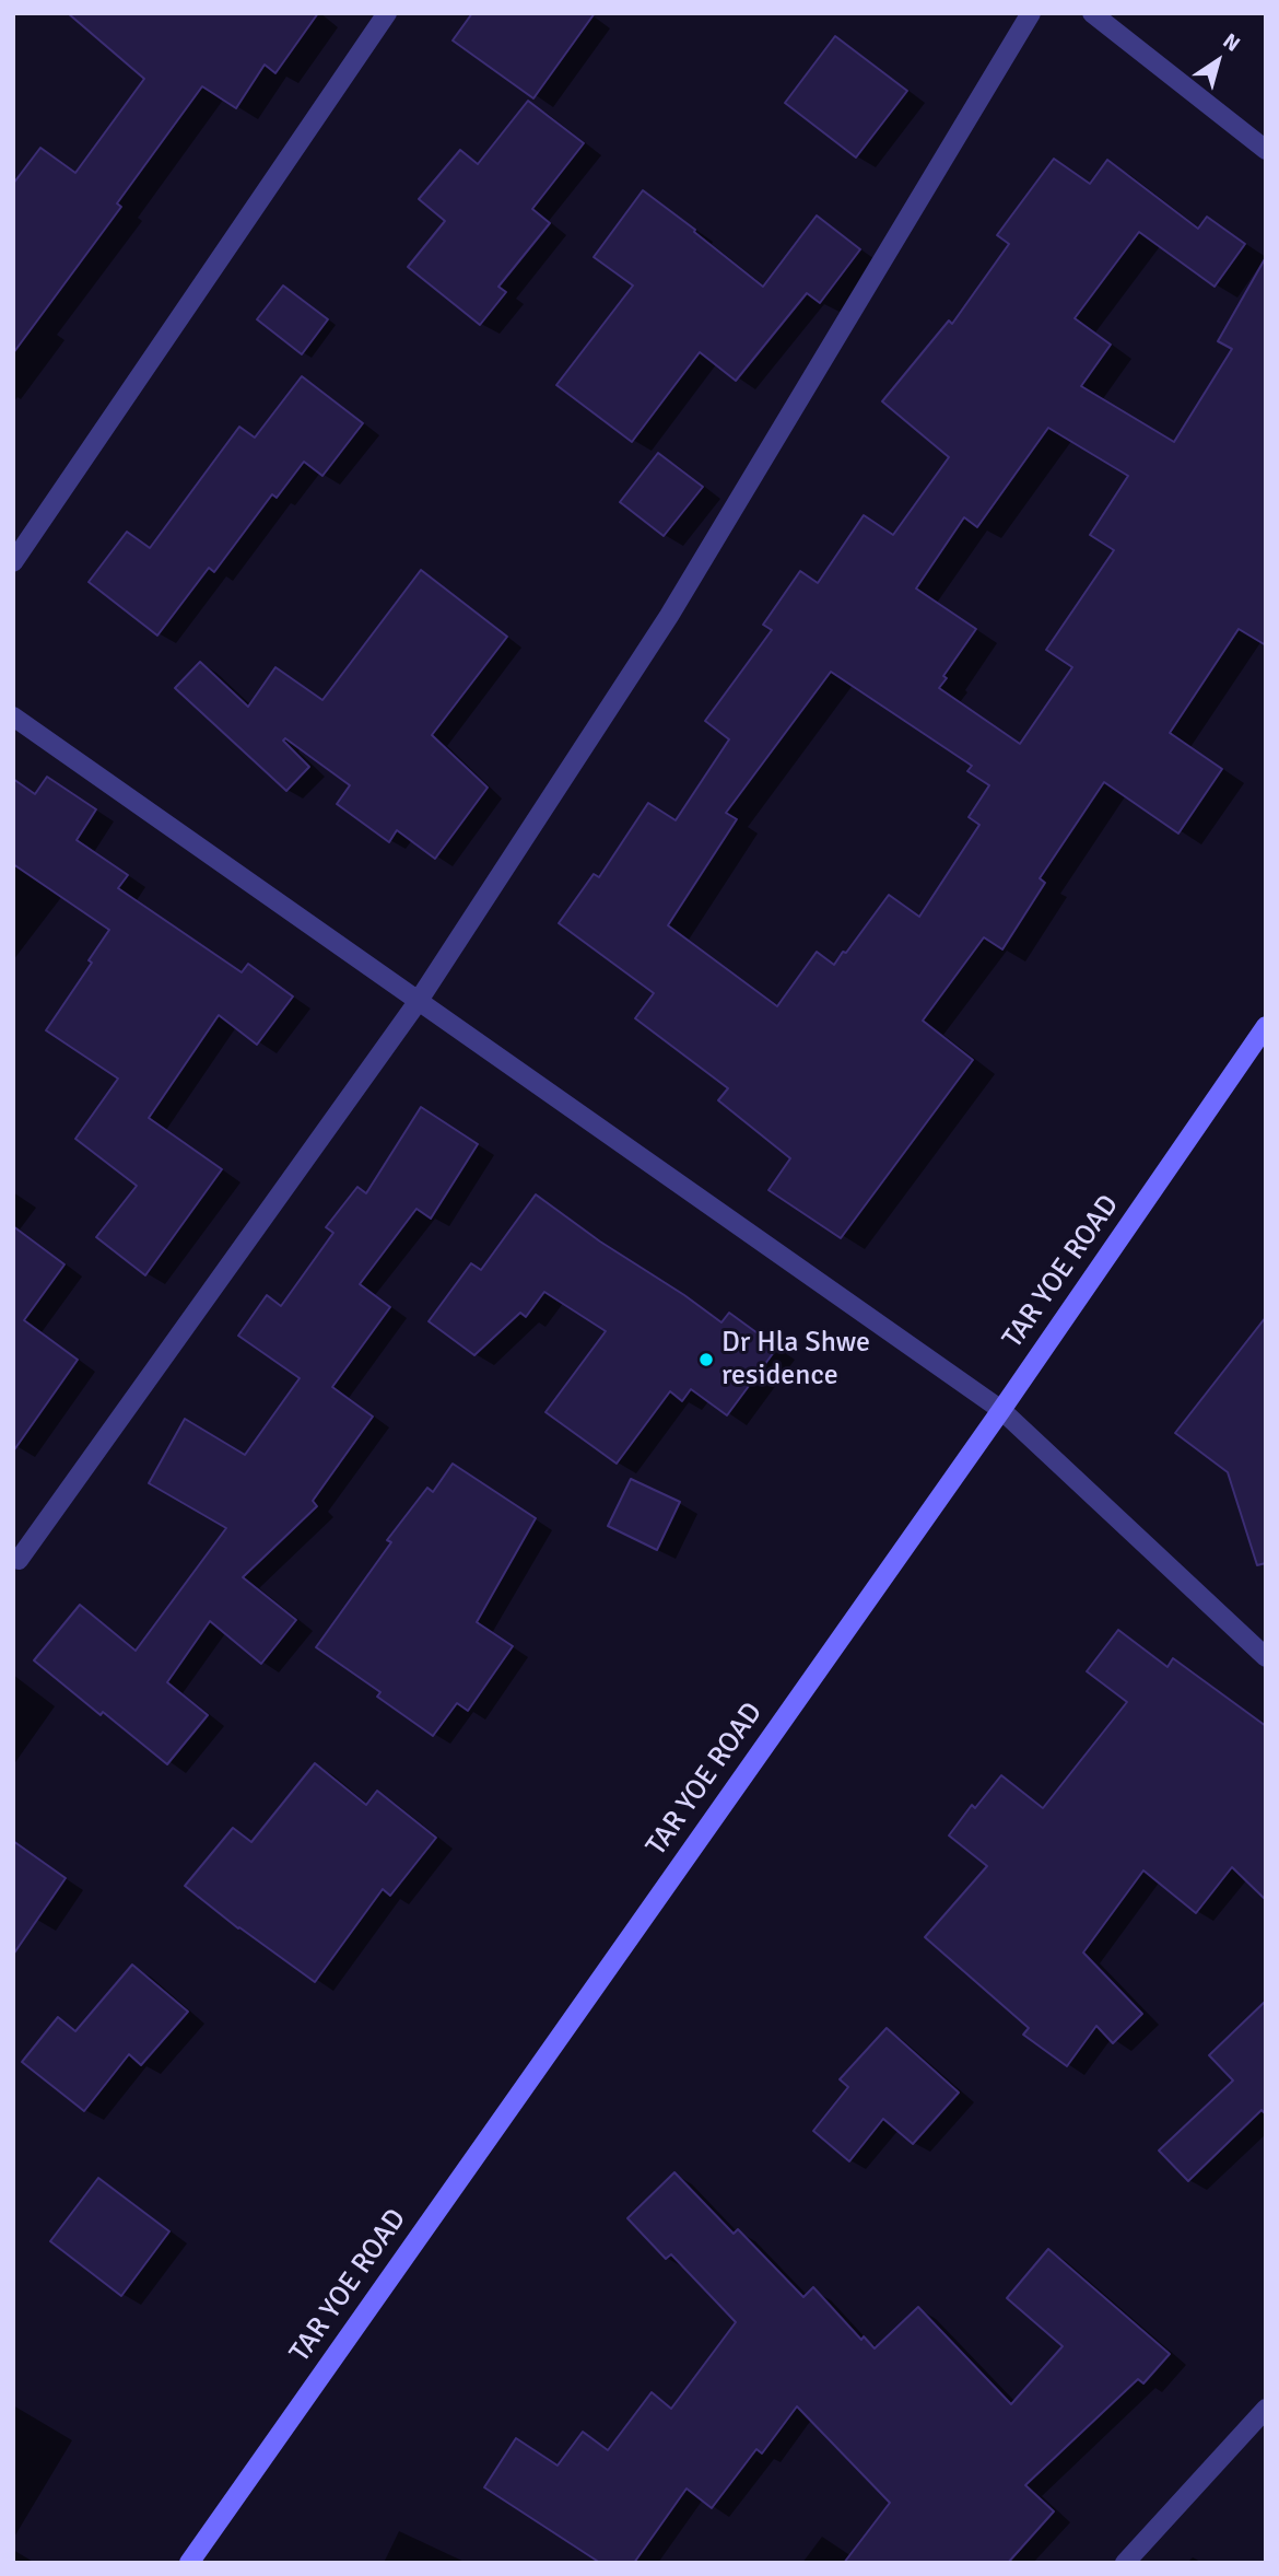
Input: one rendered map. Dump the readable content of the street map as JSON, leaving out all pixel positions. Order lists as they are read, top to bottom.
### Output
{
  "streets": {
    "main road": ["TAR YOE ROAD"]
  },
  "places": ["Dr Hla Shwe residence"],
  "north": "top right"
}
